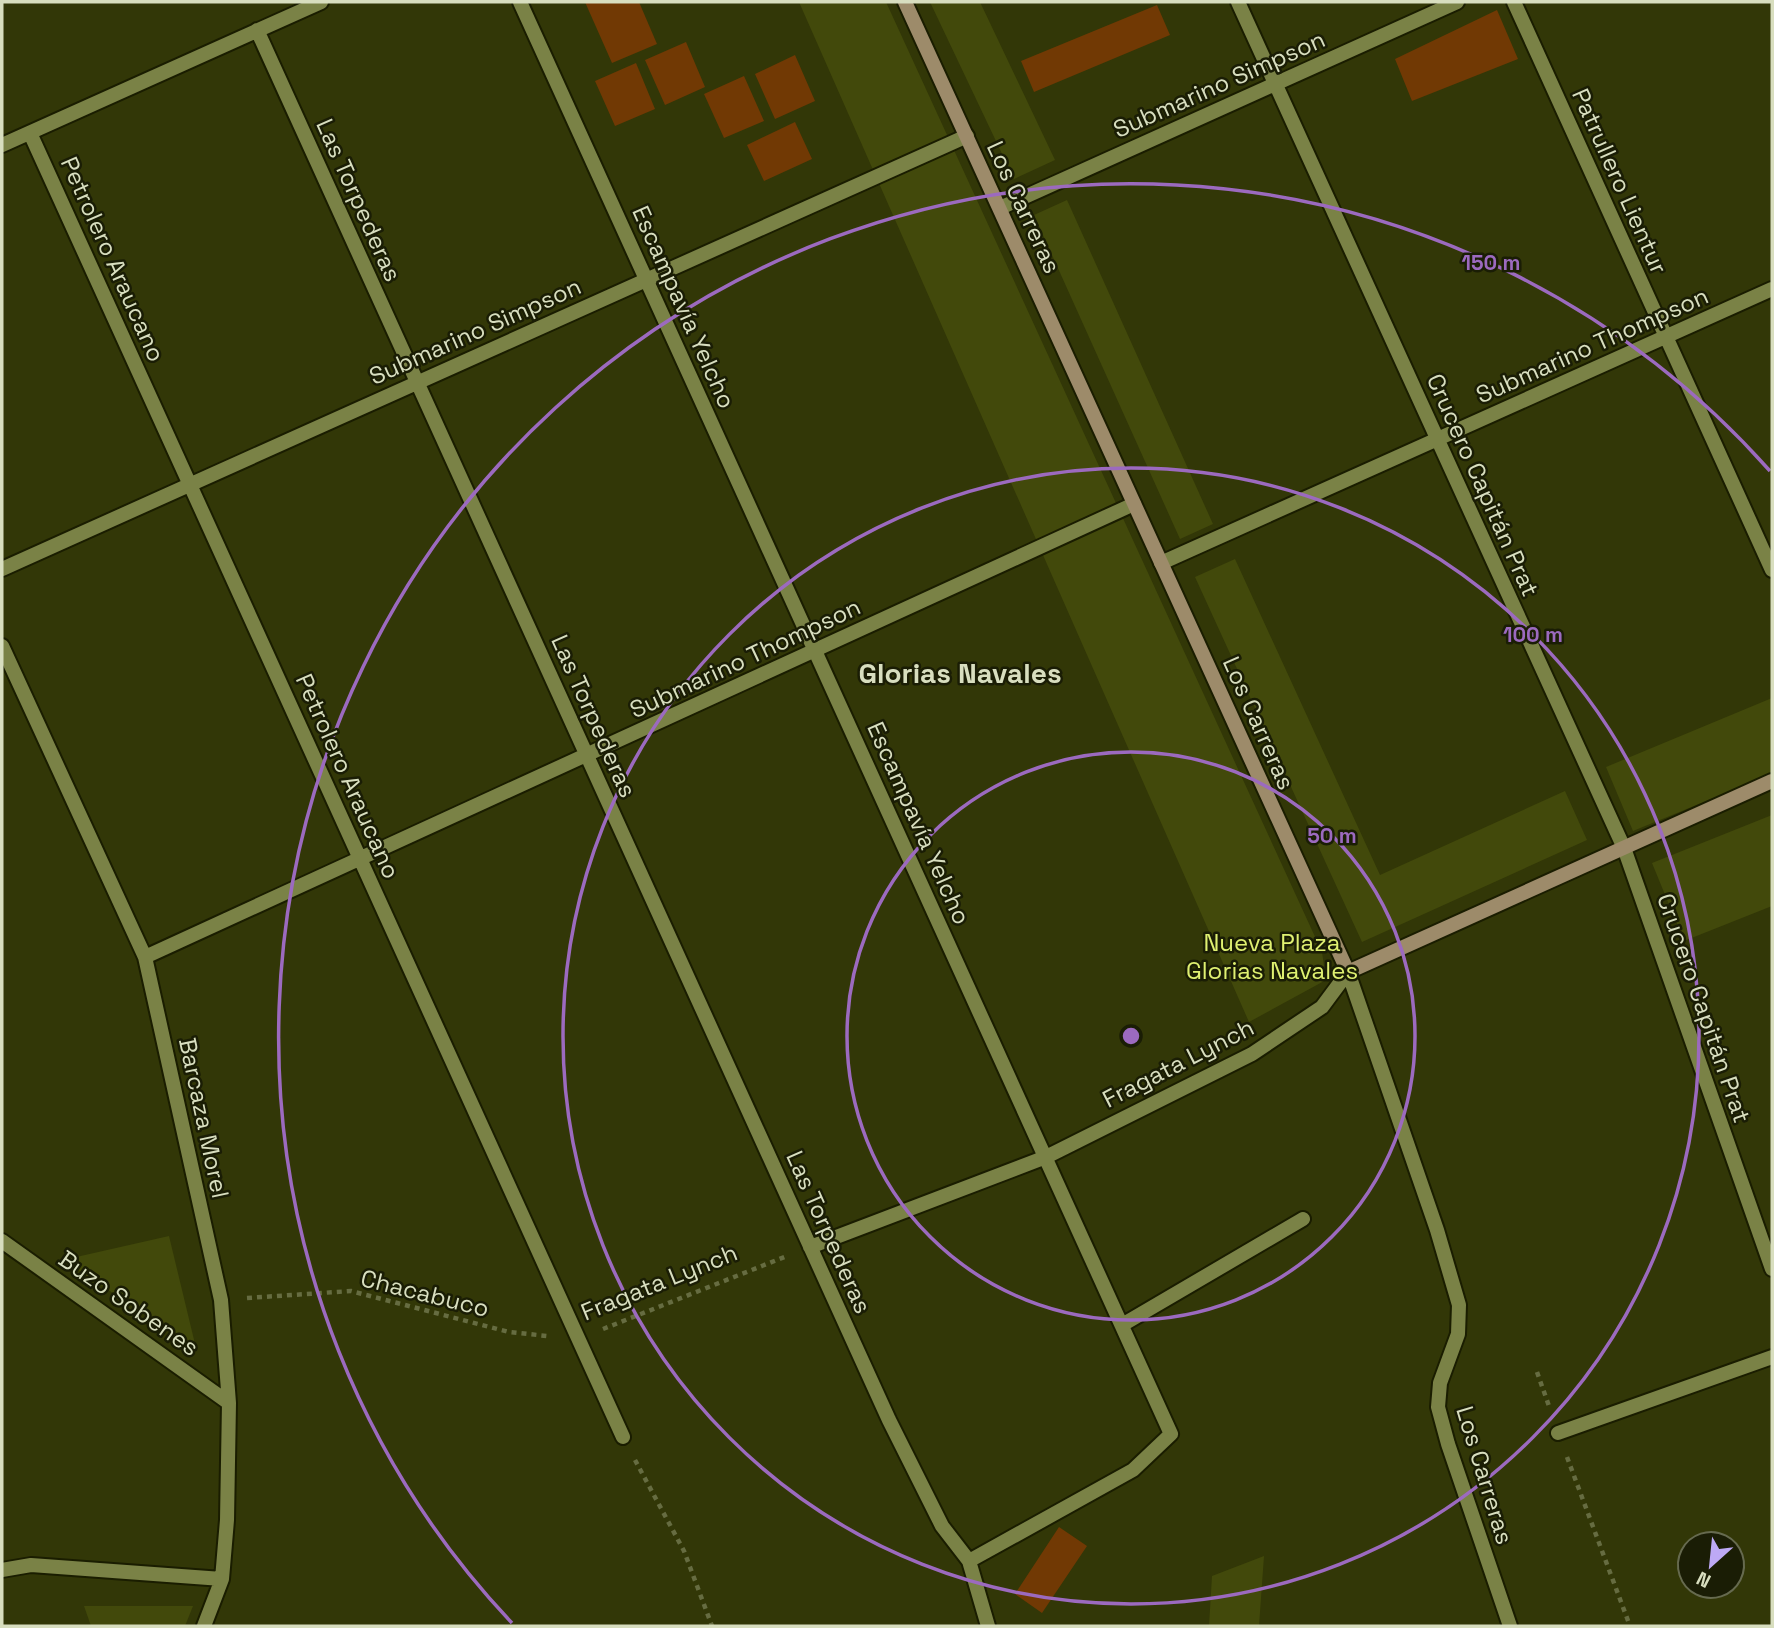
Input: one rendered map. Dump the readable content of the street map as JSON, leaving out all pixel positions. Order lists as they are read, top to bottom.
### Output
{
  "streets": {
    "street": [
      "Submarino Simpson",
      "Patrullero Lientur",
      "Las Torpederas",
      "Los Carreras",
      "Petrolero Araucano",
      "Escampavía Yelcho",
      "Submarino Thompson",
      "Crucero Capitán Prat",
      "Fragata Lynch",
      "Barcaza Morel",
      "Buzo Sobenes"
    ],
    "path": ["Chacabuco"]
  },
  "crossings": [
    ["Submarino Simpson", "Las Torpederas"],
    ["Submarino Simpson", "Los Carreras"],
    ["Submarino Simpson", "Petrolero Araucano"],
    ["Submarino Simpson", "Escampavía Yelcho"],
    ["Submarino Simpson", "Crucero Capitán Prat"],
    ["Patrullero Lientur", "Submarino Thompson"],
    ["Las Torpederas", "Escampavía Yelcho"],
    ["Las Torpederas", "Submarino Thompson"],
    ["Las Torpederas", "Fragata Lynch"],
    ["Los Carreras", "Submarino Thompson"],
    ["Los Carreras", "Fragata Lynch"],
    ["Petrolero Araucano", "Submarino Thompson"],
    ["Petrolero Araucano", "Fragata Lynch"],
    ["Petrolero Araucano", "Chacabuco"],
    ["Escampavía Yelcho", "Submarino Thompson"],
    ["Escampavía Yelcho", "Fragata Lynch"],
    ["Submarino Thompson", "Crucero Capitán Prat"],
    ["Submarino Thompson", "Barcaza Morel"],
    ["Crucero Capitán Prat", "Fragata Lynch"],
    ["Fragata Lynch", "Chacabuco"],
    ["Barcaza Morel", "Chacabuco"],
    ["Barcaza Morel", "Buzo Sobenes"]
  ],
  "districts": ["Glorias Navales"],
  "parks": ["Nueva Plaza Glorias Navales"],
  "north": "bottom left",
  "rings": ["150 m", "100 m", "50 m"]
}
